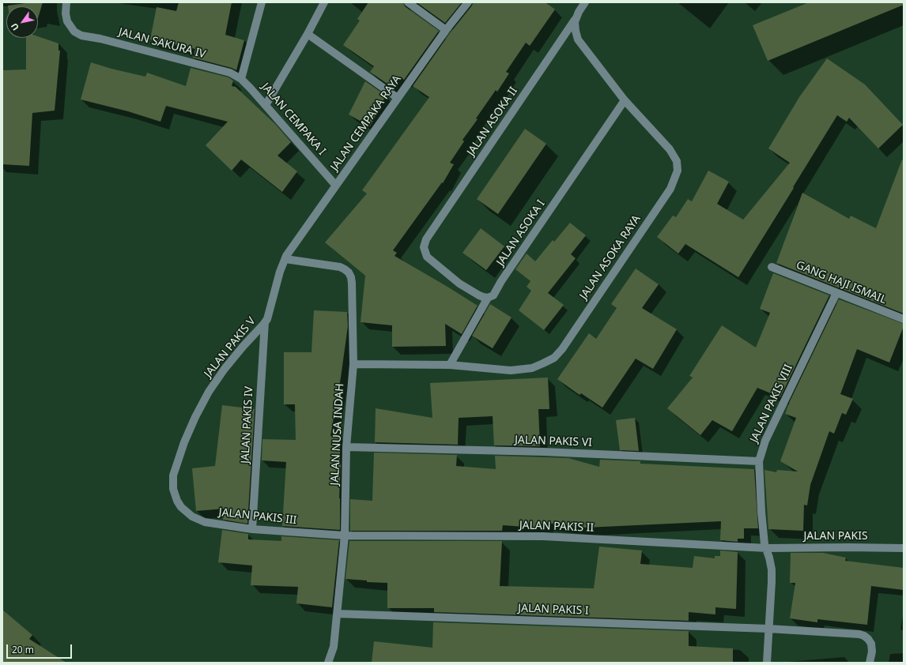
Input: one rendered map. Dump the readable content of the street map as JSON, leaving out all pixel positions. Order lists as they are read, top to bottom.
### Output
{
  "streets": {
    "street": [
      "JALAN SAKURA IV",
      "JALAN CEMPAKA I",
      "JALAN ASOKA II",
      "JALAN CEMPAKA RAYA",
      "JALAN ASOKA I",
      "JALAN ASOKA RAYA",
      "GANG HAJI ISMAIL",
      "JALAN PAKIS V",
      "JALAN PAKIS VIII",
      "JALAN PAKIS IV",
      "JALAN NUSA INDAH",
      "JALAN PAKIS VI",
      "JALAN PAKIS III",
      "JALAN PAKIS II",
      "JALAN PAKIS",
      "JALAN PAKIS I"
    ]
  },
  "crossings": [
    ["JALAN SAKURA IV", "JALAN CEMPAKA I"],
    ["JALAN CEMPAKA I", "JALAN CEMPAKA RAYA"],
    ["JALAN ASOKA II", "JALAN ASOKA I"],
    ["JALAN ASOKA II", "JALAN ASOKA RAYA"],
    ["JALAN CEMPAKA RAYA", "JALAN PAKIS V"],
    ["JALAN CEMPAKA RAYA", "JALAN NUSA INDAH"],
    ["JALAN ASOKA I", "JALAN ASOKA RAYA"],
    ["JALAN ASOKA RAYA", "JALAN NUSA INDAH"],
    ["GANG HAJI ISMAIL", "JALAN PAKIS VIII"],
    ["JALAN PAKIS V", "JALAN PAKIS IV"],
    ["JALAN PAKIS V", "JALAN NUSA INDAH"],
    ["JALAN PAKIS V", "JALAN PAKIS III"],
    ["JALAN PAKIS VIII", "JALAN PAKIS VI"],
    ["JALAN PAKIS VIII", "JALAN PAKIS II"],
    ["JALAN PAKIS VIII", "JALAN PAKIS"],
    ["JALAN PAKIS VIII", "JALAN PAKIS I"],
    ["JALAN PAKIS IV", "JALAN PAKIS III"],
    ["JALAN NUSA INDAH", "JALAN PAKIS VI"],
    ["JALAN NUSA INDAH", "JALAN PAKIS III"],
    ["JALAN NUSA INDAH", "JALAN PAKIS II"],
    ["JALAN NUSA INDAH", "JALAN PAKIS I"],
    ["JALAN PAKIS III", "JALAN PAKIS II"],
    ["JALAN PAKIS II", "JALAN PAKIS"]
  ],
  "scale_bar": "20 m",
  "north": "bottom left"
}
